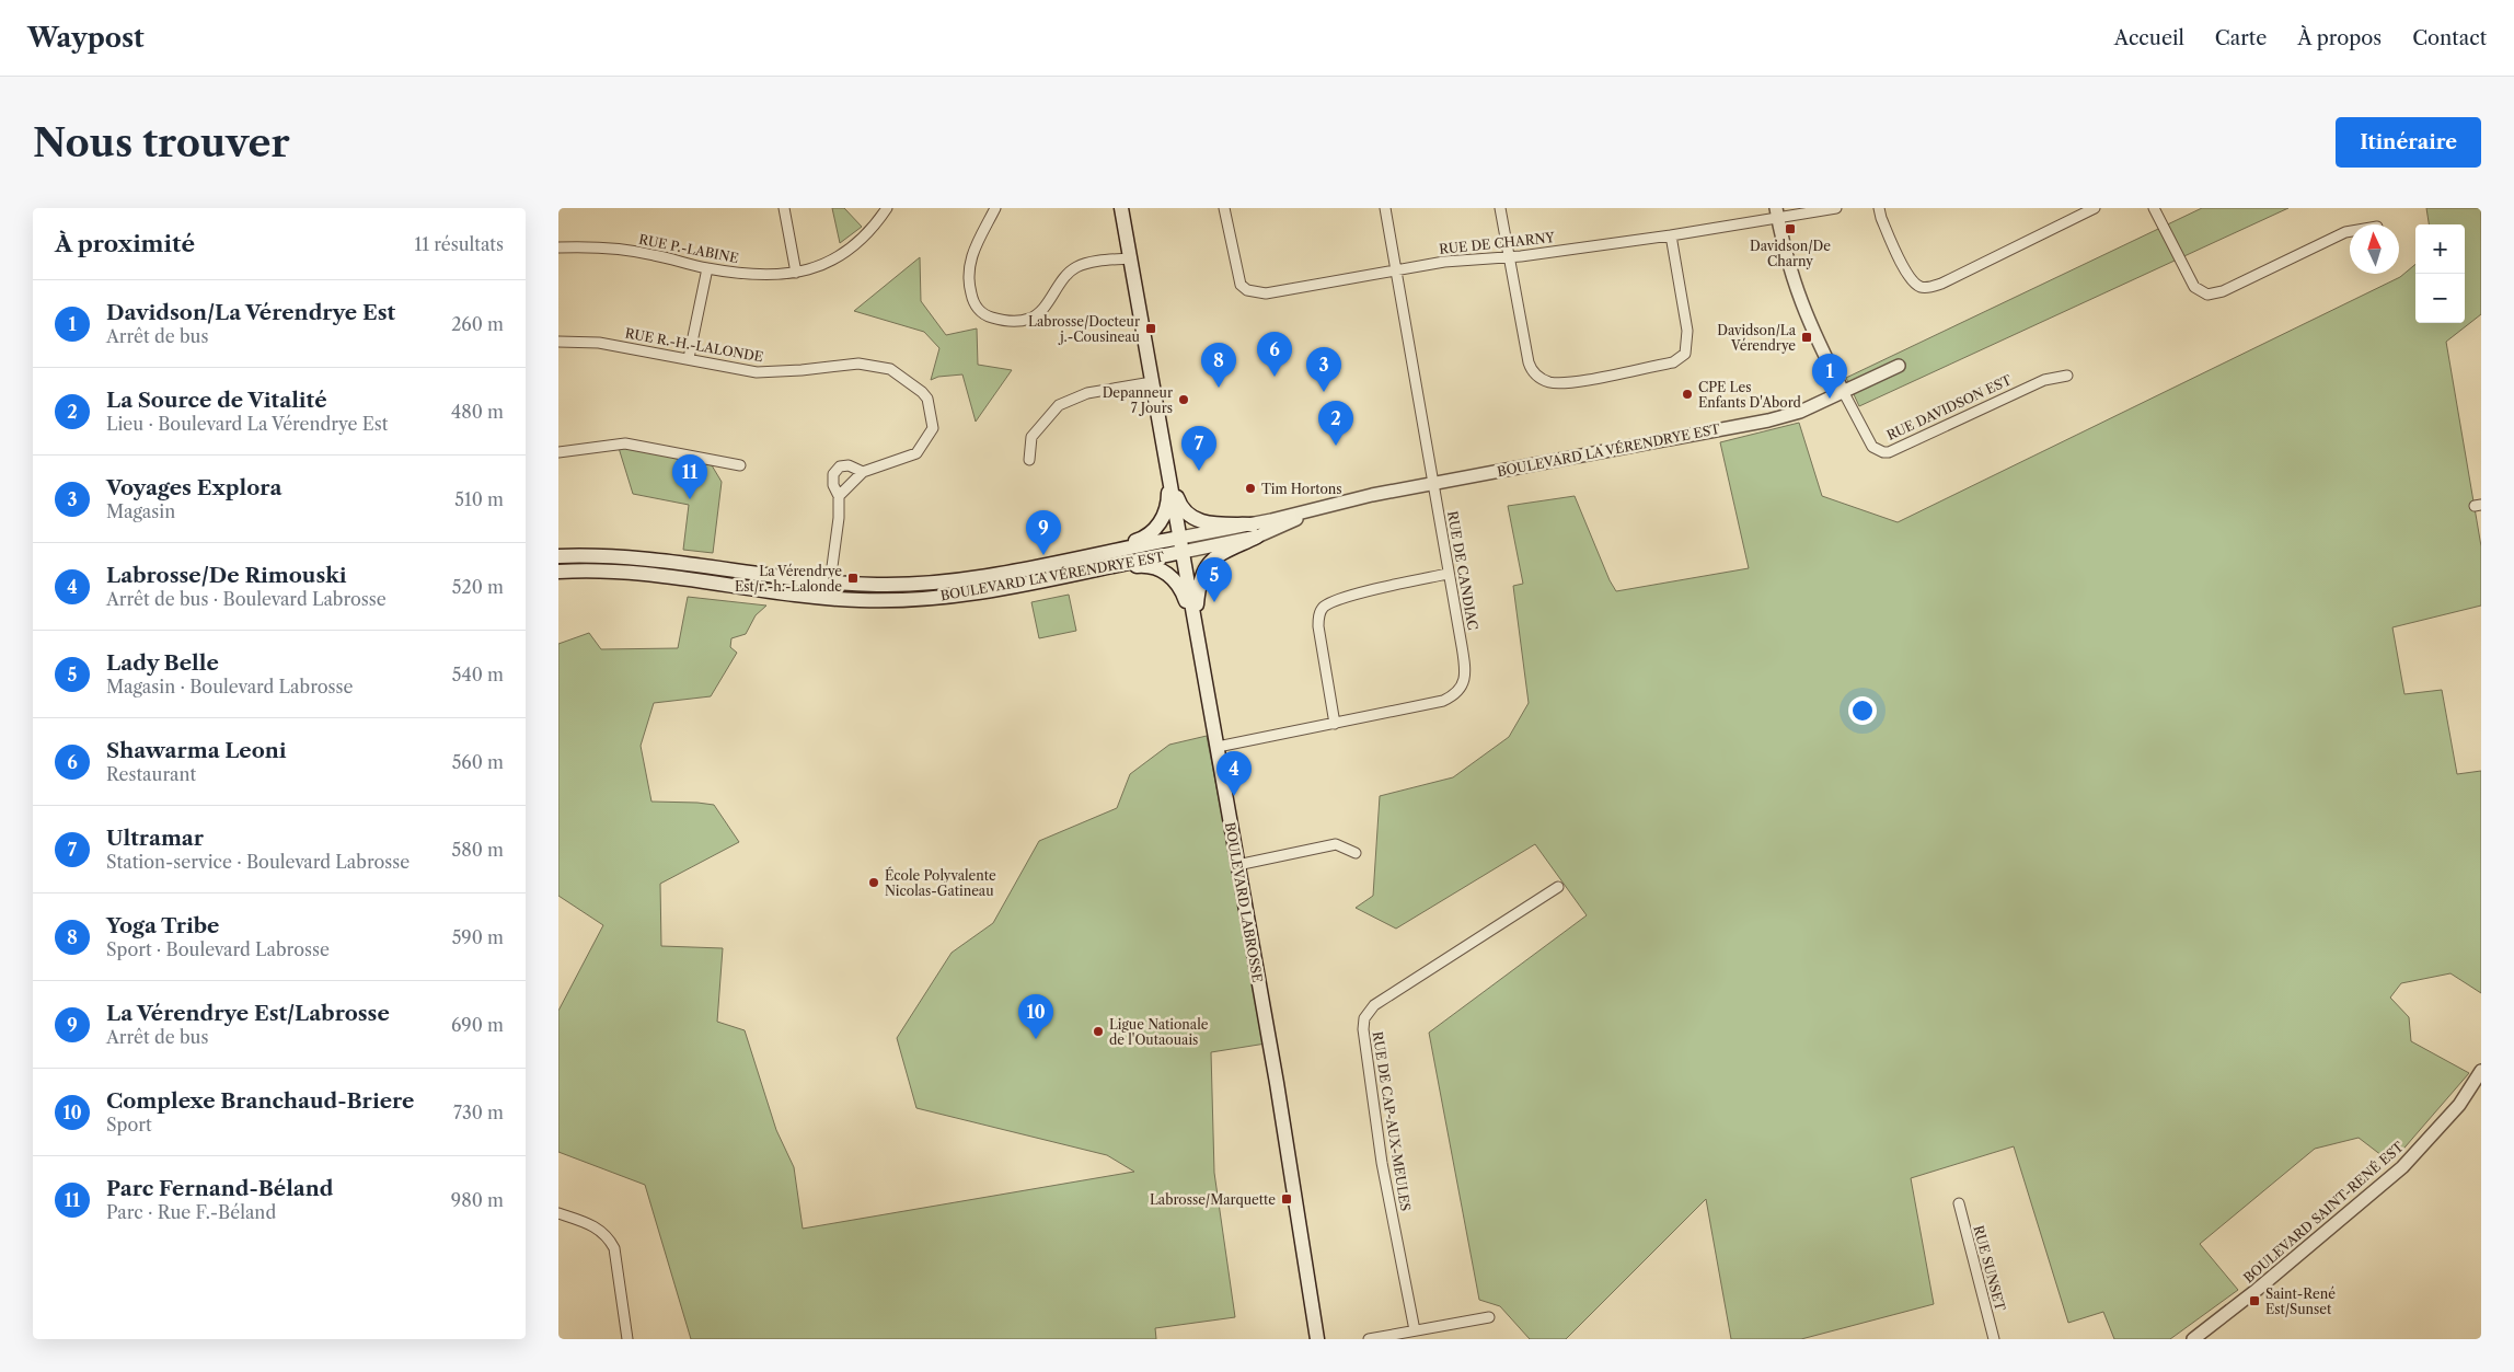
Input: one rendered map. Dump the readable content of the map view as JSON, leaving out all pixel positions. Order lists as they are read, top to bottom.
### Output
{
  "streets": {
    "main road": ["BOULEVARD LA VÉRENDRYE EST", "BOULEVARD LABROSSE"],
    "street": [
      "RUE DE CHARNY",
      "RUE P.-LABINE",
      "RUE R.-H.-LALONDE",
      "RUE DAVIDSON EST",
      "RUE DE CANDIAC",
      "RUE DE CAP-AUX-MEULES",
      "BOULEVARD SAINT-RENÉ EST",
      "RUE SUNSET"
    ]
  },
  "crossings": [
    ["RUE DE CHARNY", "RUE DAVIDSON EST"],
    ["RUE DE CHARNY", "RUE DE CANDIAC"],
    ["RUE R.-H.-LALONDE", "BOULEVARD LA VÉRENDRYE EST"],
    ["RUE DAVIDSON EST", "BOULEVARD LA VÉRENDRYE EST"],
    ["BOULEVARD LA VÉRENDRYE EST", "RUE DE CANDIAC"],
    ["BOULEVARD LA VÉRENDRYE EST", "BOULEVARD LABROSSE"],
    ["RUE DE CANDIAC", "BOULEVARD LABROSSE"]
  ],
  "places": {
    "transit": [
      "Davidson/De Charny",
      "Labrosse/Docteur j.-Cousineau",
      "Davidson/La Vérendrye",
      "La Vérendrye Est/r.-h.-Lalonde",
      "Labrosse/Marquette",
      "Saint-René Est/Sunset"
    ],
    "other": [
      "CPE Les Enfants D'Abord",
      "Depanneur 7 Jours",
      "Tim Hortons",
      "École Polyvalente Nicolas-Gatineau",
      "Ligue Nationale de l'Outaouais"
    ]
  },
  "north": "top",
  "page": {
    "header": "Waypost",
    "nav": [
      "Accueil",
      "Carte",
      "À propos",
      "Contact"
    ],
    "buttons": "Itinéraire",
    "title": "Nous trouver",
    "heading": ["À proximité", "11 résultats"],
    "map_buttons": ["+", "−"],
    "list": [
      {
        "mark": "1",
        "name": "Davidson/La Vérendrye Est",
        "note": "Arrêt de bus",
        "value": "260 m"
      },
      {
        "mark": "2",
        "name": "La Source de Vitalité",
        "note": "Lieu · Boulevard La Vérendrye Est",
        "value": "480 m"
      },
      {
        "mark": "3",
        "name": "Voyages Explora",
        "note": "Magasin",
        "value": "510 m"
      },
      {
        "mark": "4",
        "name": "Labrosse/De Rimouski",
        "note": "Arrêt de bus · Boulevard Labrosse",
        "value": "520 m"
      },
      {
        "mark": "5",
        "name": "Lady Belle",
        "note": "Magasin · Boulevard Labrosse",
        "value": "540 m"
      },
      {
        "mark": "6",
        "name": "Shawarma Leoni",
        "note": "Restaurant",
        "value": "560 m"
      },
      {
        "mark": "7",
        "name": "Ultramar",
        "note": "Station-service · Boulevard Labrosse",
        "value": "580 m"
      },
      {
        "mark": "8",
        "name": "Yoga Tribe",
        "note": "Sport · Boulevard Labrosse",
        "value": "590 m"
      },
      {
        "mark": "9",
        "name": "La Vérendrye Est/Labrosse",
        "note": "Arrêt de bus",
        "value": "690 m"
      },
      {
        "mark": "10",
        "name": "Complexe Branchaud-Briere",
        "note": "Sport",
        "value": "730 m"
      },
      {
        "mark": "11",
        "name": "Parc Fernand-Béland",
        "note": "Parc · Rue F.-Béland",
        "value": "980 m"
      }
    ],
    "pins": [
      "6",
      "8",
      "3",
      "1",
      "2",
      "7",
      "11",
      "9",
      "5",
      "4",
      "10"
    ]
  }
}
